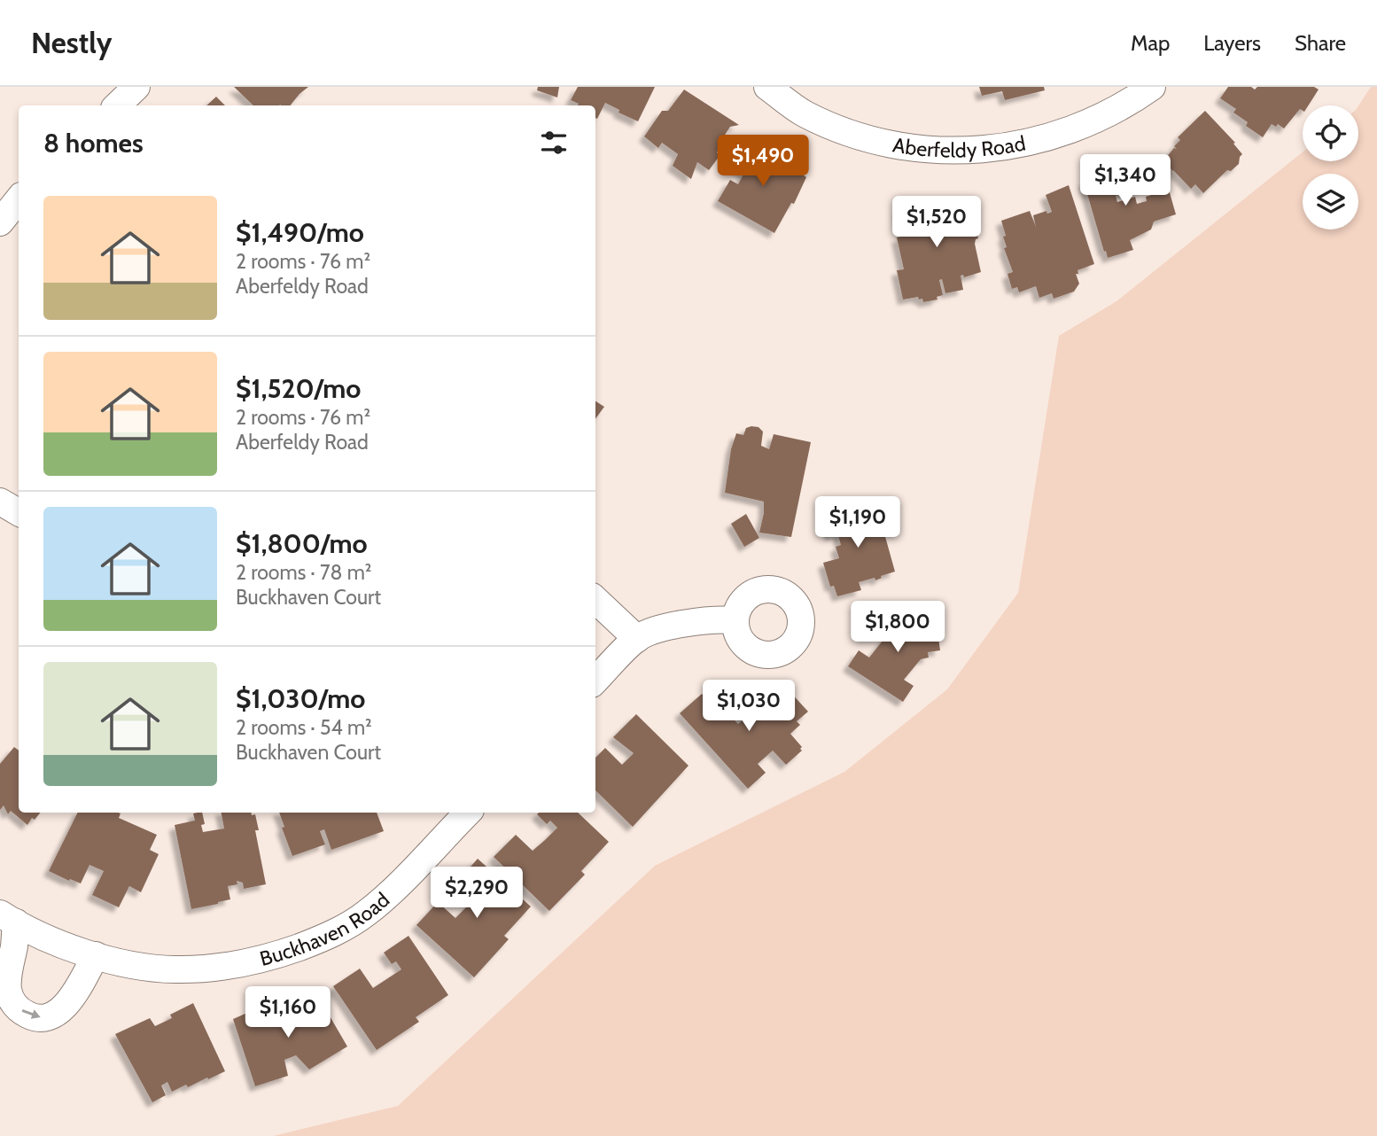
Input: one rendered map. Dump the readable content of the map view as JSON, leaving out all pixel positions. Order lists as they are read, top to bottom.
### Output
{
  "streets": {
    "street": ["Aberfeldy Road", "Buckhaven Road"]
  },
  "page": {
    "header": "Nestly",
    "nav": ["Map", "Layers", "Share"],
    "heading": "8 homes",
    "price": [
      "$1,490",
      "$1,340",
      "$1,520",
      "$1,190",
      "$1,800",
      "$1,030",
      "$2,290",
      "$1,160"
    ],
    "list": [
      {
        "name": "$1,490/mo",
        "note": "2 rooms · 76 m² · Aberfeldy Road"
      },
      {
        "name": "$1,520/mo",
        "note": "2 rooms · 76 m² · Aberfeldy Road"
      },
      {
        "name": "$1,800/mo",
        "note": "2 rooms · 78 m² · Buckhaven Court"
      },
      {
        "name": "$1,030/mo",
        "note": "2 rooms · 54 m² · Buckhaven Court"
      }
    ]
  }
}
